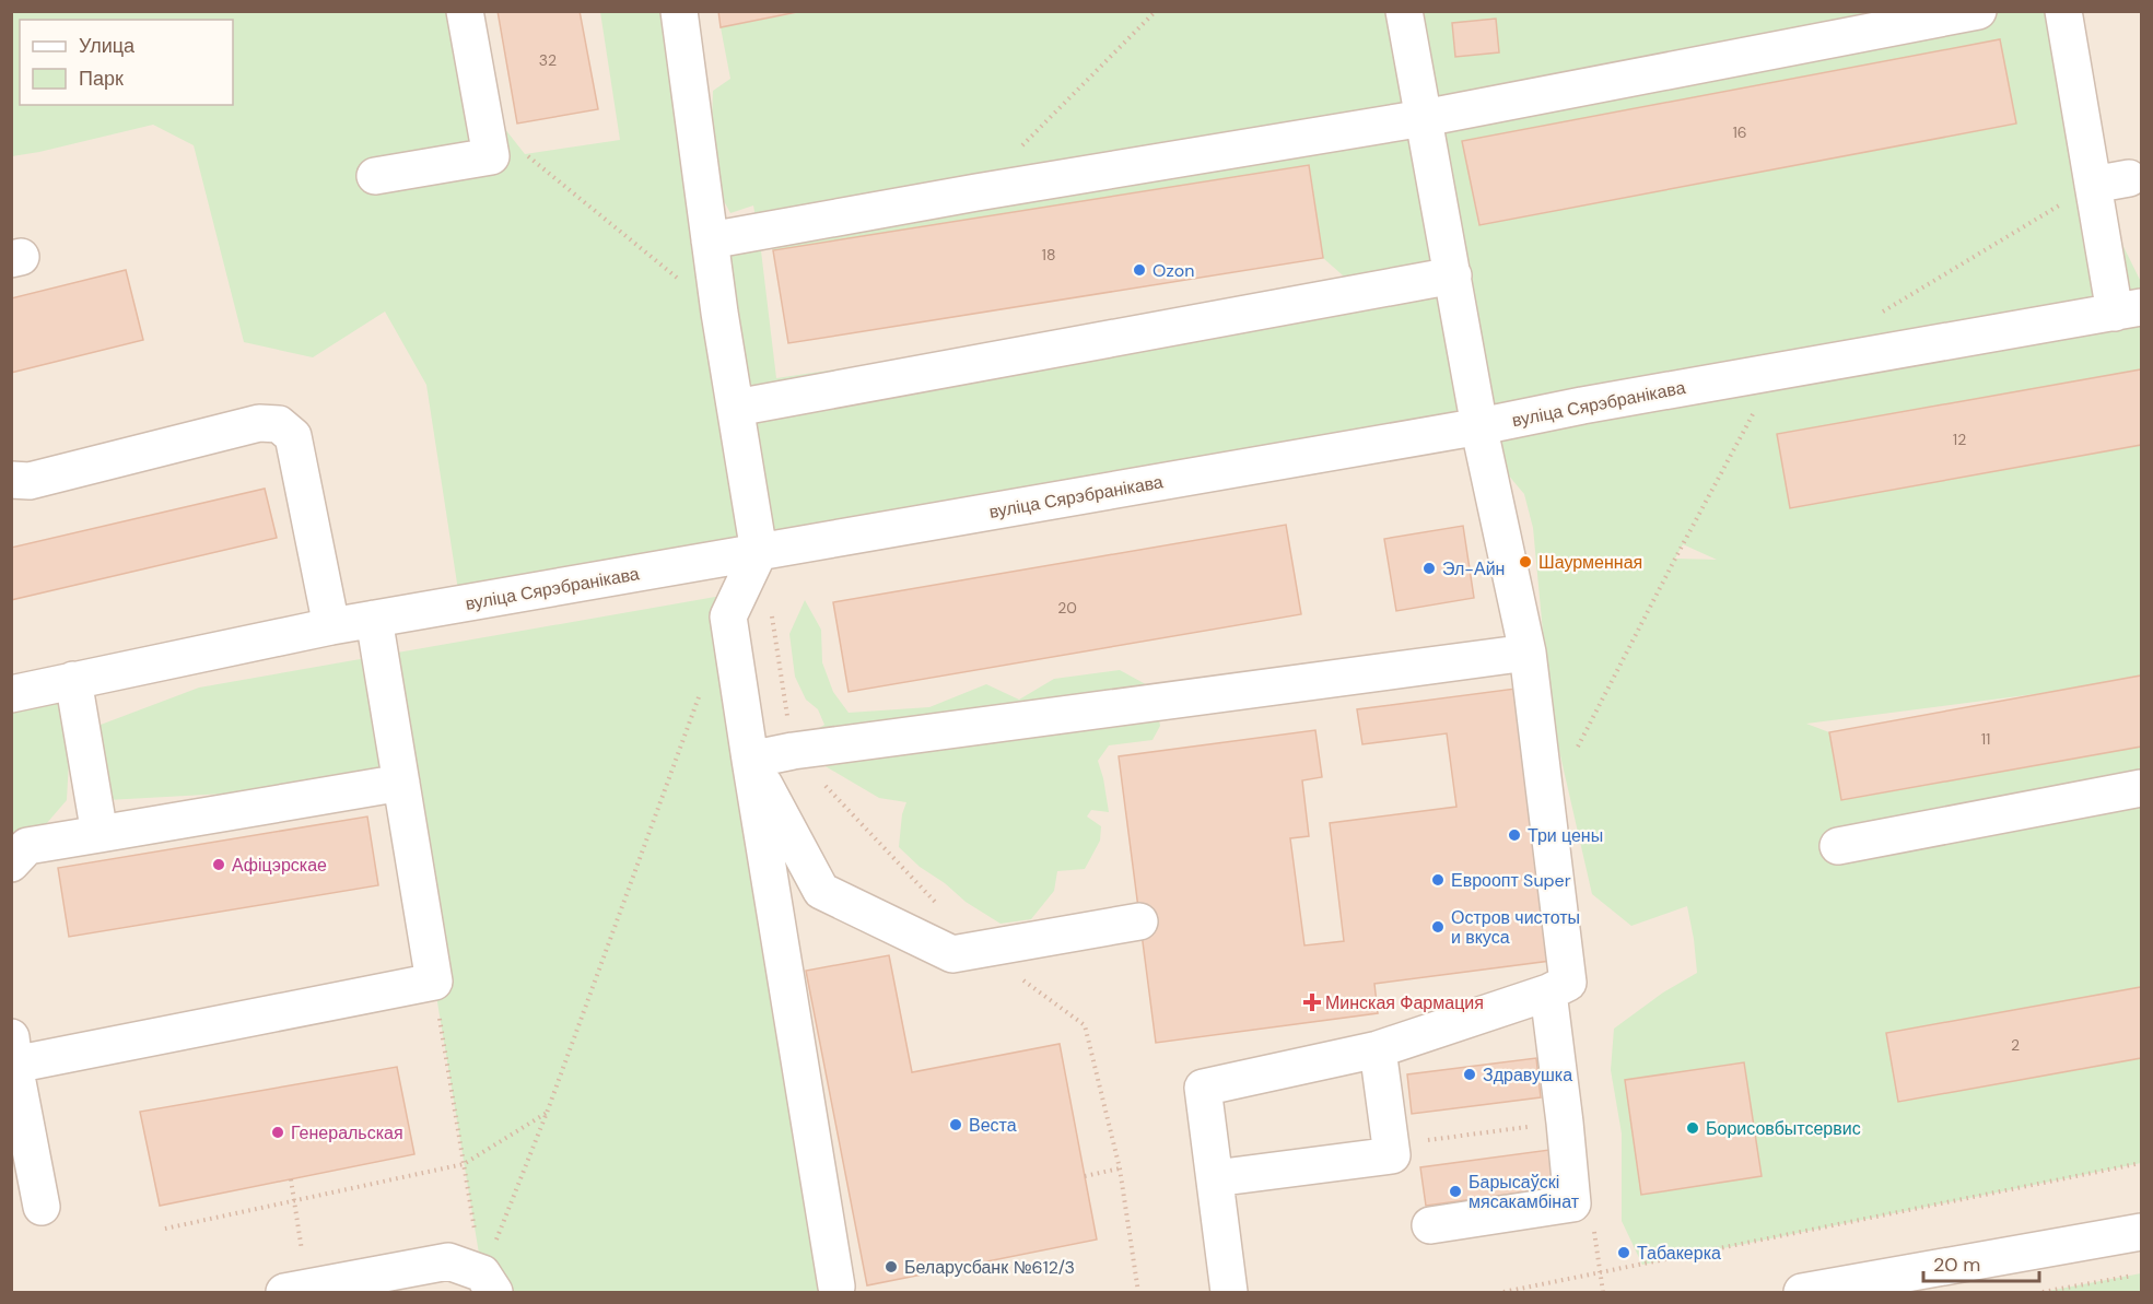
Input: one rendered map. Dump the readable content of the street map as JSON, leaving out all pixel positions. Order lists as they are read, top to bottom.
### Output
{
  "streets": {
    "street": ["вуліца Сярэбранікава"]
  },
  "places": {
    "other": [
      "Ozon",
      "Шаурменная",
      "Эл-Айн",
      "Три цены",
      "Афіцэрскае",
      "Евроопт Super",
      "Остров чистоты и вкуса",
      "Здравушка",
      "Веста",
      "Борисовбытсервис",
      "Генеральская",
      "Барысаўскі мясакамбінат",
      "Табакерка",
      "Беларусбанк №612/3"
    ],
    "health": ["Минская Фармация"]
  },
  "house_numbers": [
    "32",
    "16",
    "18",
    "12",
    "20",
    "11",
    "2"
  ],
  "legend": ["Улица", "Парк"],
  "scale_bar": "20 m"
}
